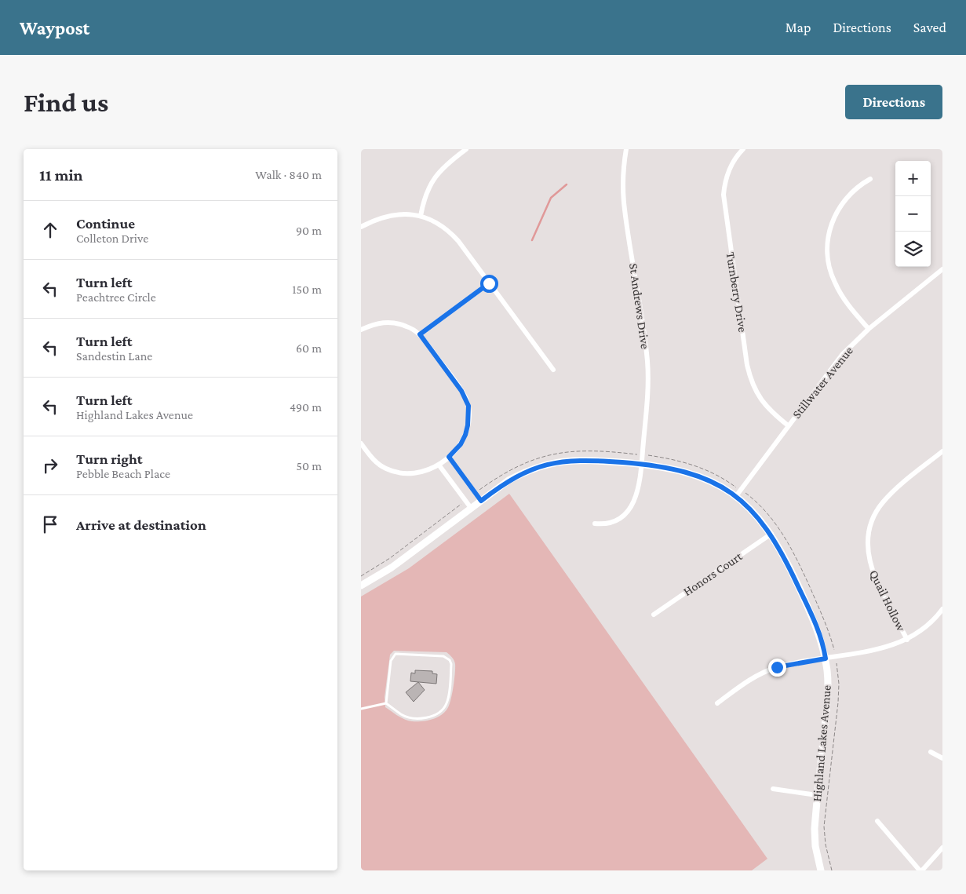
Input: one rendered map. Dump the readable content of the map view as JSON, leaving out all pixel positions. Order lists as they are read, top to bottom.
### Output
{
  "streets": {
    "street": [
      "Turnberry Drive",
      "St Andrews Drive",
      "Stillwater Avenue",
      "Honors Court",
      "Quail Hollow",
      "Highland Lakes Avenue"
    ]
  },
  "crossings": [
    ["Turnberry Drive", "Stillwater Avenue"],
    ["St Andrews Drive", "Highland Lakes Avenue"],
    ["Stillwater Avenue", "Highland Lakes Avenue"],
    ["Honors Court", "Highland Lakes Avenue"]
  ],
  "page": {
    "header": "Waypost",
    "nav": ["Map", "Directions", "Saved"],
    "buttons": "Directions",
    "title": "Find us",
    "heading": ["11 min", "Walk · 840 m"],
    "map_buttons": ["+", "−"],
    "list": [
      ["Continue", "Colleton Drive", "90 m"],
      ["Turn left", "Peachtree Circle", "150 m"],
      ["Turn left", "Sandestin Lane", "60 m"],
      ["Turn left", "Highland Lakes Avenue", "490 m"],
      ["Turn right", "Pebble Beach Place", "50 m"],
      "Arrive at destination"
    ]
  }
}
